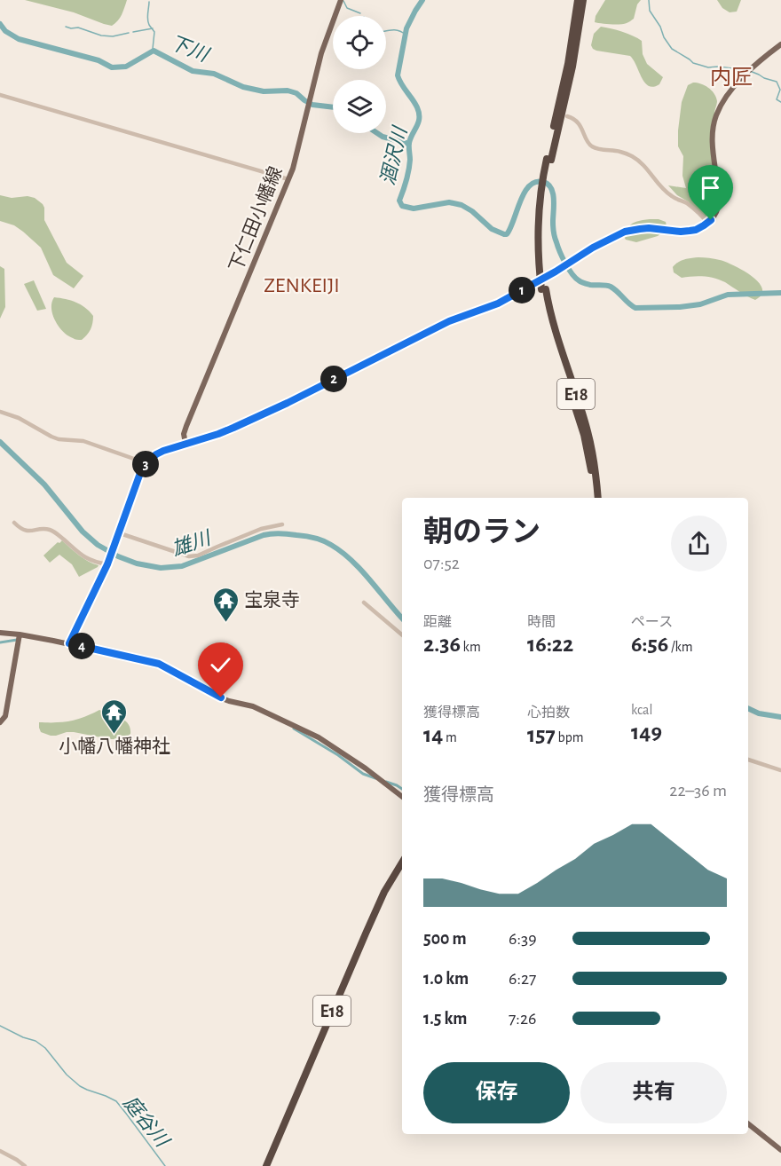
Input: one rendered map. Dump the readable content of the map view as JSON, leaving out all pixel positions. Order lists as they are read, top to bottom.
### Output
{
  "streets": {
    "highway": ["E18"],
    "main road": ["下仁田小幡線"]
  },
  "districts": ["内匠", "ZENKEIJI"],
  "water": [
    "下川",
    "涸沢川",
    "雄川",
    "庭谷川"
  ],
  "places": {
    "temple": ["宝泉寺", "小幡八幡神社"]
  },
  "page": {
    "pins": [
      "1",
      "2",
      "3",
      "4"
    ],
    "heading": ["朝のラン", "07:52"],
    "stats": [
      ["距離", "2.36 km"],
      ["時間", "16:22"],
      ["ペース", "6:56 /km"],
      ["獲得標高", "14 m"],
      ["心拍数", "157 bpm"],
      ["kcal", "149"]
    ],
    "chart": ["獲得標高", "22–36 m"],
    "list": [
      {
        "name": "500 m",
        "note": "6:39"
      },
      {
        "name": "1.0 km",
        "note": "6:27"
      },
      {
        "name": "1.5 km",
        "note": "7:26"
      }
    ],
    "buttons": ["保存", "共有"]
  }
}
